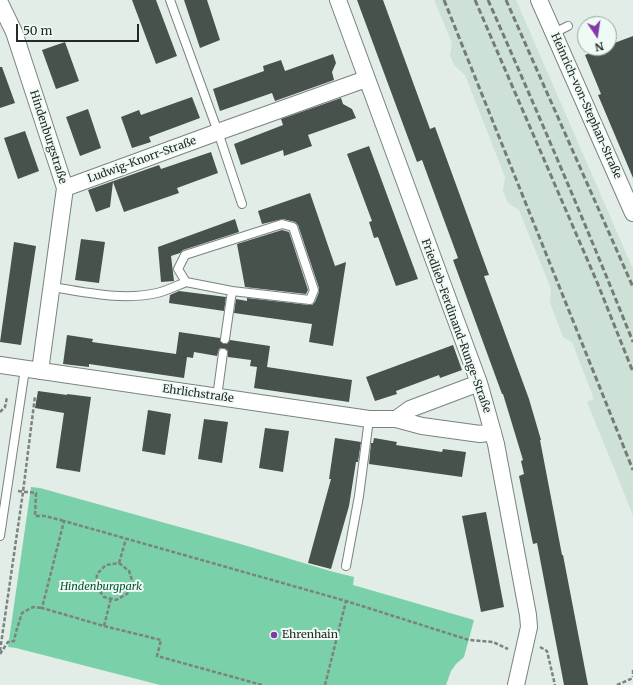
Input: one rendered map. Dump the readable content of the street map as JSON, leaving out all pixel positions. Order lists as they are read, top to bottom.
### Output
{
  "streets": {
    "street": [
      "Heinrich-von-Stephan-Straße",
      "Hindenburgstraße",
      "Ludwig-Knorr-Straße",
      "Friedlieb-Ferdinand-Runge-Straße",
      "Ehrlichstraße"
    ]
  },
  "crossings": [
    ["Hindenburgstraße", "Ludwig-Knorr-Straße"],
    ["Hindenburgstraße", "Ehrlichstraße"],
    ["Ludwig-Knorr-Straße", "Friedlieb-Ferdinand-Runge-Straße"],
    ["Friedlieb-Ferdinand-Runge-Straße", "Ehrlichstraße"]
  ],
  "parks": ["Hindenburgpark"],
  "places": ["Ehrenhain"],
  "scale_bar": "50 m",
  "north": "bottom"
}
